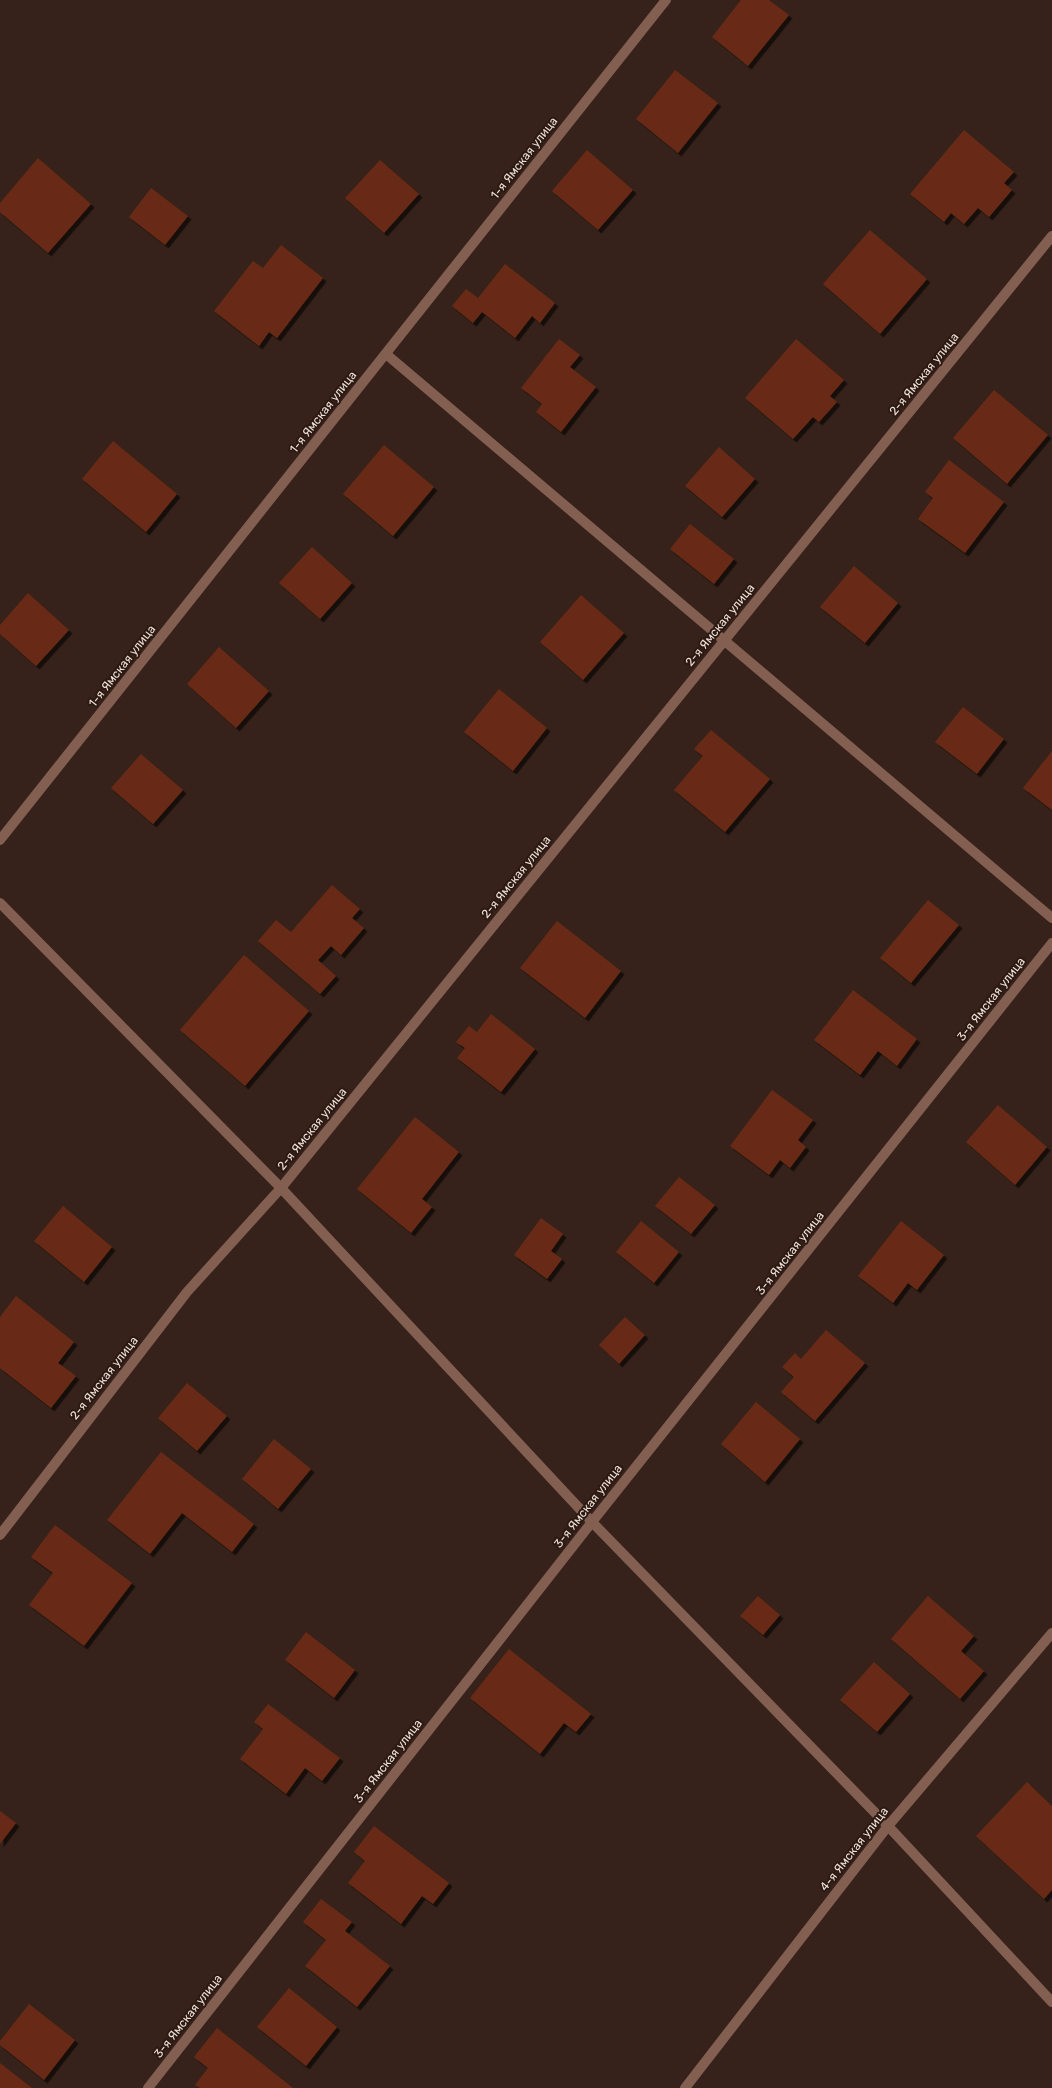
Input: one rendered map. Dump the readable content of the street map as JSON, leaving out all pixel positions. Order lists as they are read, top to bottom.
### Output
{
  "streets": {
    "street": [
      "1-я Ямская улица",
      "2-я Ямская улица",
      "3-я Ямская улица",
      "4-я Ямская улица"
    ]
  }
}
